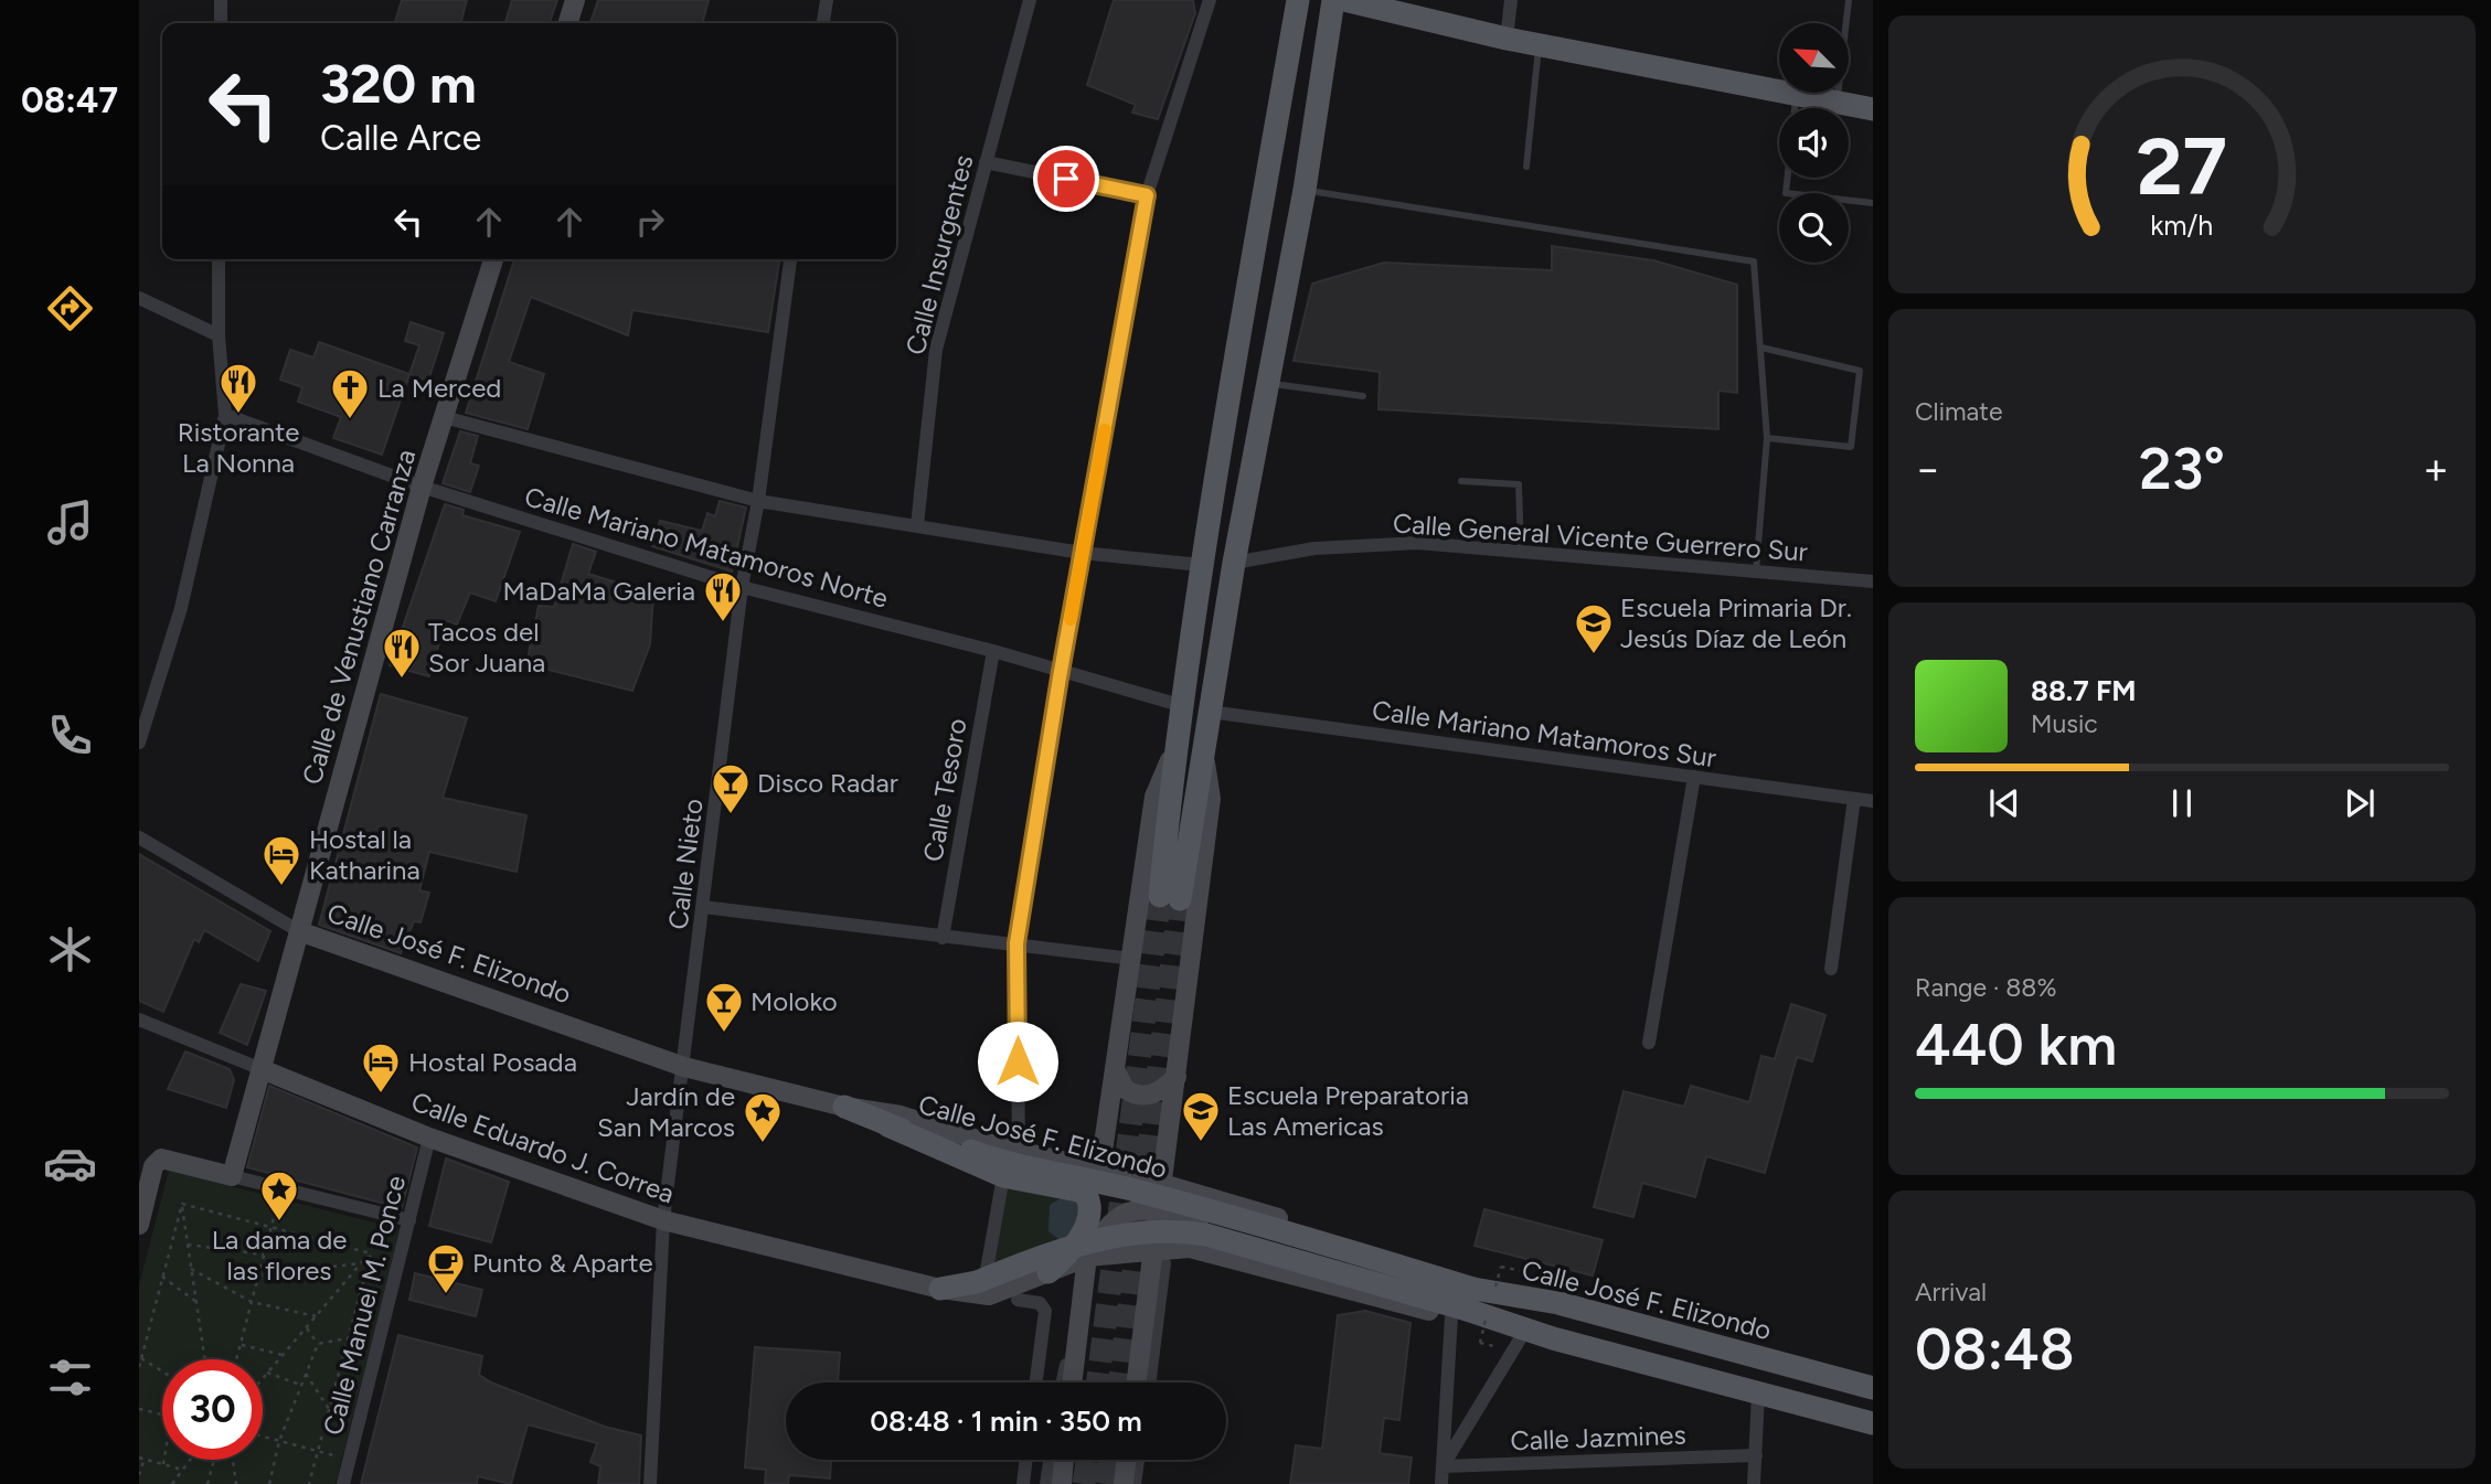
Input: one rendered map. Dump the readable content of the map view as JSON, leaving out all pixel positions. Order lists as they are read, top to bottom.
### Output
{
  "streets": {
    "main road": ["Calle José F. Elizondo"],
    "street": [
      "Calle Insurgentes",
      "Calle General Vicente Guerrero Sur",
      "Calle Mariano Matamoros Norte",
      "Calle de Venustiano Carranza",
      "Calle Mariano Matamoros Sur",
      "Calle Tesoro",
      "Calle Nieto",
      "Calle Eduardo J. Correa",
      "Calle Manuel M. Ponce",
      "Calle Jazmines"
    ]
  },
  "crossings": [
    ["Calle Mariano Matamoros Norte", "Calle de Venustiano Carranza"],
    ["Calle Mariano Matamoros Norte", "Calle Tesoro"],
    ["Calle Mariano Matamoros Norte", "Calle Nieto"],
    ["Calle de Venustiano Carranza", "Calle José F. Elizondo"],
    ["Calle de Venustiano Carranza", "Calle Eduardo J. Correa"],
    ["Calle Nieto", "Calle José F. Elizondo"],
    ["Calle Nieto", "Calle Eduardo J. Correa"],
    ["Calle José F. Elizondo", "Calle Eduardo J. Correa"],
    ["Calle Eduardo J. Correa", "Calle Manuel M. Ponce"]
  ],
  "places": {
    "restaurant": ["Ristorante La Nonna", "MaDaMa Galeria", "Tacos del Sor Juana"],
    "church": ["La Merced"],
    "school or university": ["Escuela Primaria Dr. Jesús Díaz de León", "Escuela Preparatoria Las Americas"],
    "bar": ["Disco Radar", "Moloko"],
    "hotel": ["Hostal la Katharina", "Hostal Posada"],
    "place": ["Jardín de San Marcos", "La dama de las flores"],
    "cafe": ["Punto & Aparte"]
  },
  "north": "top left",
  "page": {
    "tabs": "08:47",
    "turn": ["320 m", "Calle Arce"],
    "tile": [
      "Climate",
      ["Range · 88%", "440 km"],
      ["Arrival", "08:48"]
    ],
    "heat": ["−", "23°", "+"],
    "song": ["88.7 FM", "Music"],
    "limit": "30",
    "trip": "08:48 · 1 min · 350 m",
    "gauge": ["27", "km/h"]
  }
}
